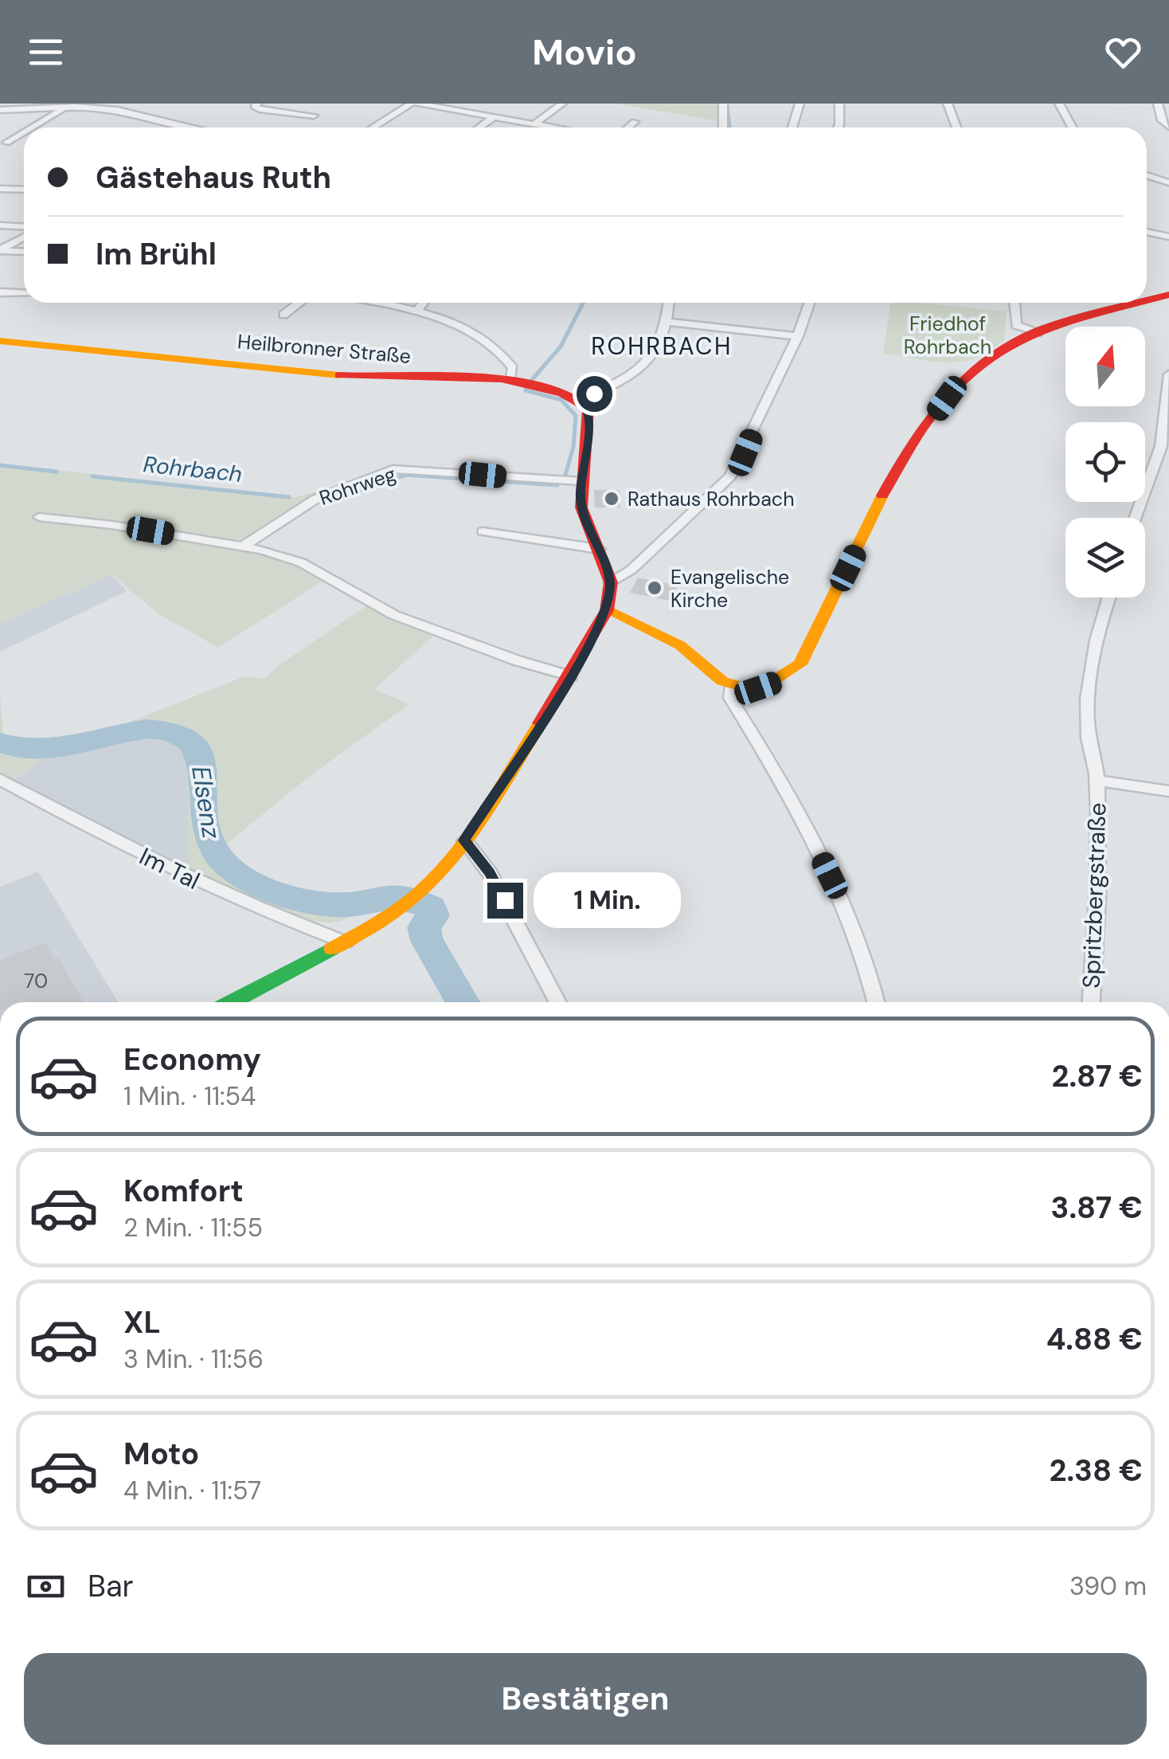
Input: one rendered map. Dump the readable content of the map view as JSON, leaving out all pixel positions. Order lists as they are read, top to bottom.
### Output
{
  "streets": {
    "main road": ["Heilbronner Straße"],
    "street": ["Rohrweg", "Im Tal", "Spritzbergstraße"]
  },
  "districts": ["ROHRBACH"],
  "water": ["Rohrbach", "Elsenz"],
  "parks": ["Friedhof Rohrbach"],
  "places": ["Rathaus Rohrbach", "Evangelische Kirche"],
  "house_numbers": ["70"],
  "north": "top",
  "page": {
    "header": "Movio",
    "banner": ["Gästehaus Ruth", "Im Brühl"],
    "bubble": "1 Min.",
    "list": [
      {
        "name": "Economy",
        "note": "1 Min. · 11:54",
        "value": "2.87 €"
      },
      {
        "name": "Komfort",
        "note": "2 Min. · 11:55",
        "value": "3.87 €"
      },
      {
        "name": "XL",
        "note": "3 Min. · 11:56",
        "value": "4.88 €"
      },
      {
        "name": "Moto",
        "note": "4 Min. · 11:57",
        "value": "2.38 €"
      }
    ],
    "pay": ["Bar", "390 m"],
    "buttons": "Bestätigen"
  }
}
